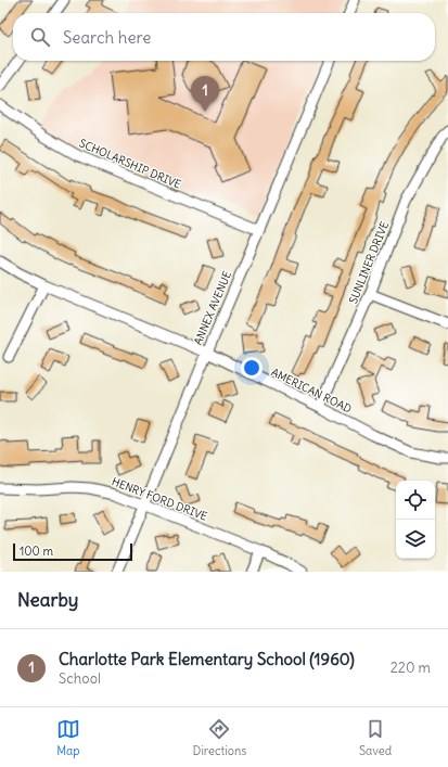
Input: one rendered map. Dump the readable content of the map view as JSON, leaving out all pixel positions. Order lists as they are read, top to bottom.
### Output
{
  "streets": {
    "street": [
      "SCHOLARSHIP DRIVE",
      "SUNLINER DRIVE",
      "ANNEX AVENUE",
      "AMERICAN ROAD",
      "HENRY FORD DRIVE"
    ]
  },
  "crossings": [
    ["SCHOLARSHIP DRIVE", "ANNEX AVENUE"],
    ["SUNLINER DRIVE", "AMERICAN ROAD"],
    ["ANNEX AVENUE", "AMERICAN ROAD"],
    ["ANNEX AVENUE", "HENRY FORD DRIVE"]
  ],
  "scale_bar": "100 m",
  "page": {
    "search": "Search here",
    "pins": "1",
    "scale": "100 m",
    "heading": "Nearby",
    "list": [
      {
        "mark": "1",
        "name": "Charlotte Park Elementary School (1960)",
        "note": "School",
        "value": "220 m"
      }
    ],
    "nav": ["Map", "Directions", "Saved"]
  }
}
